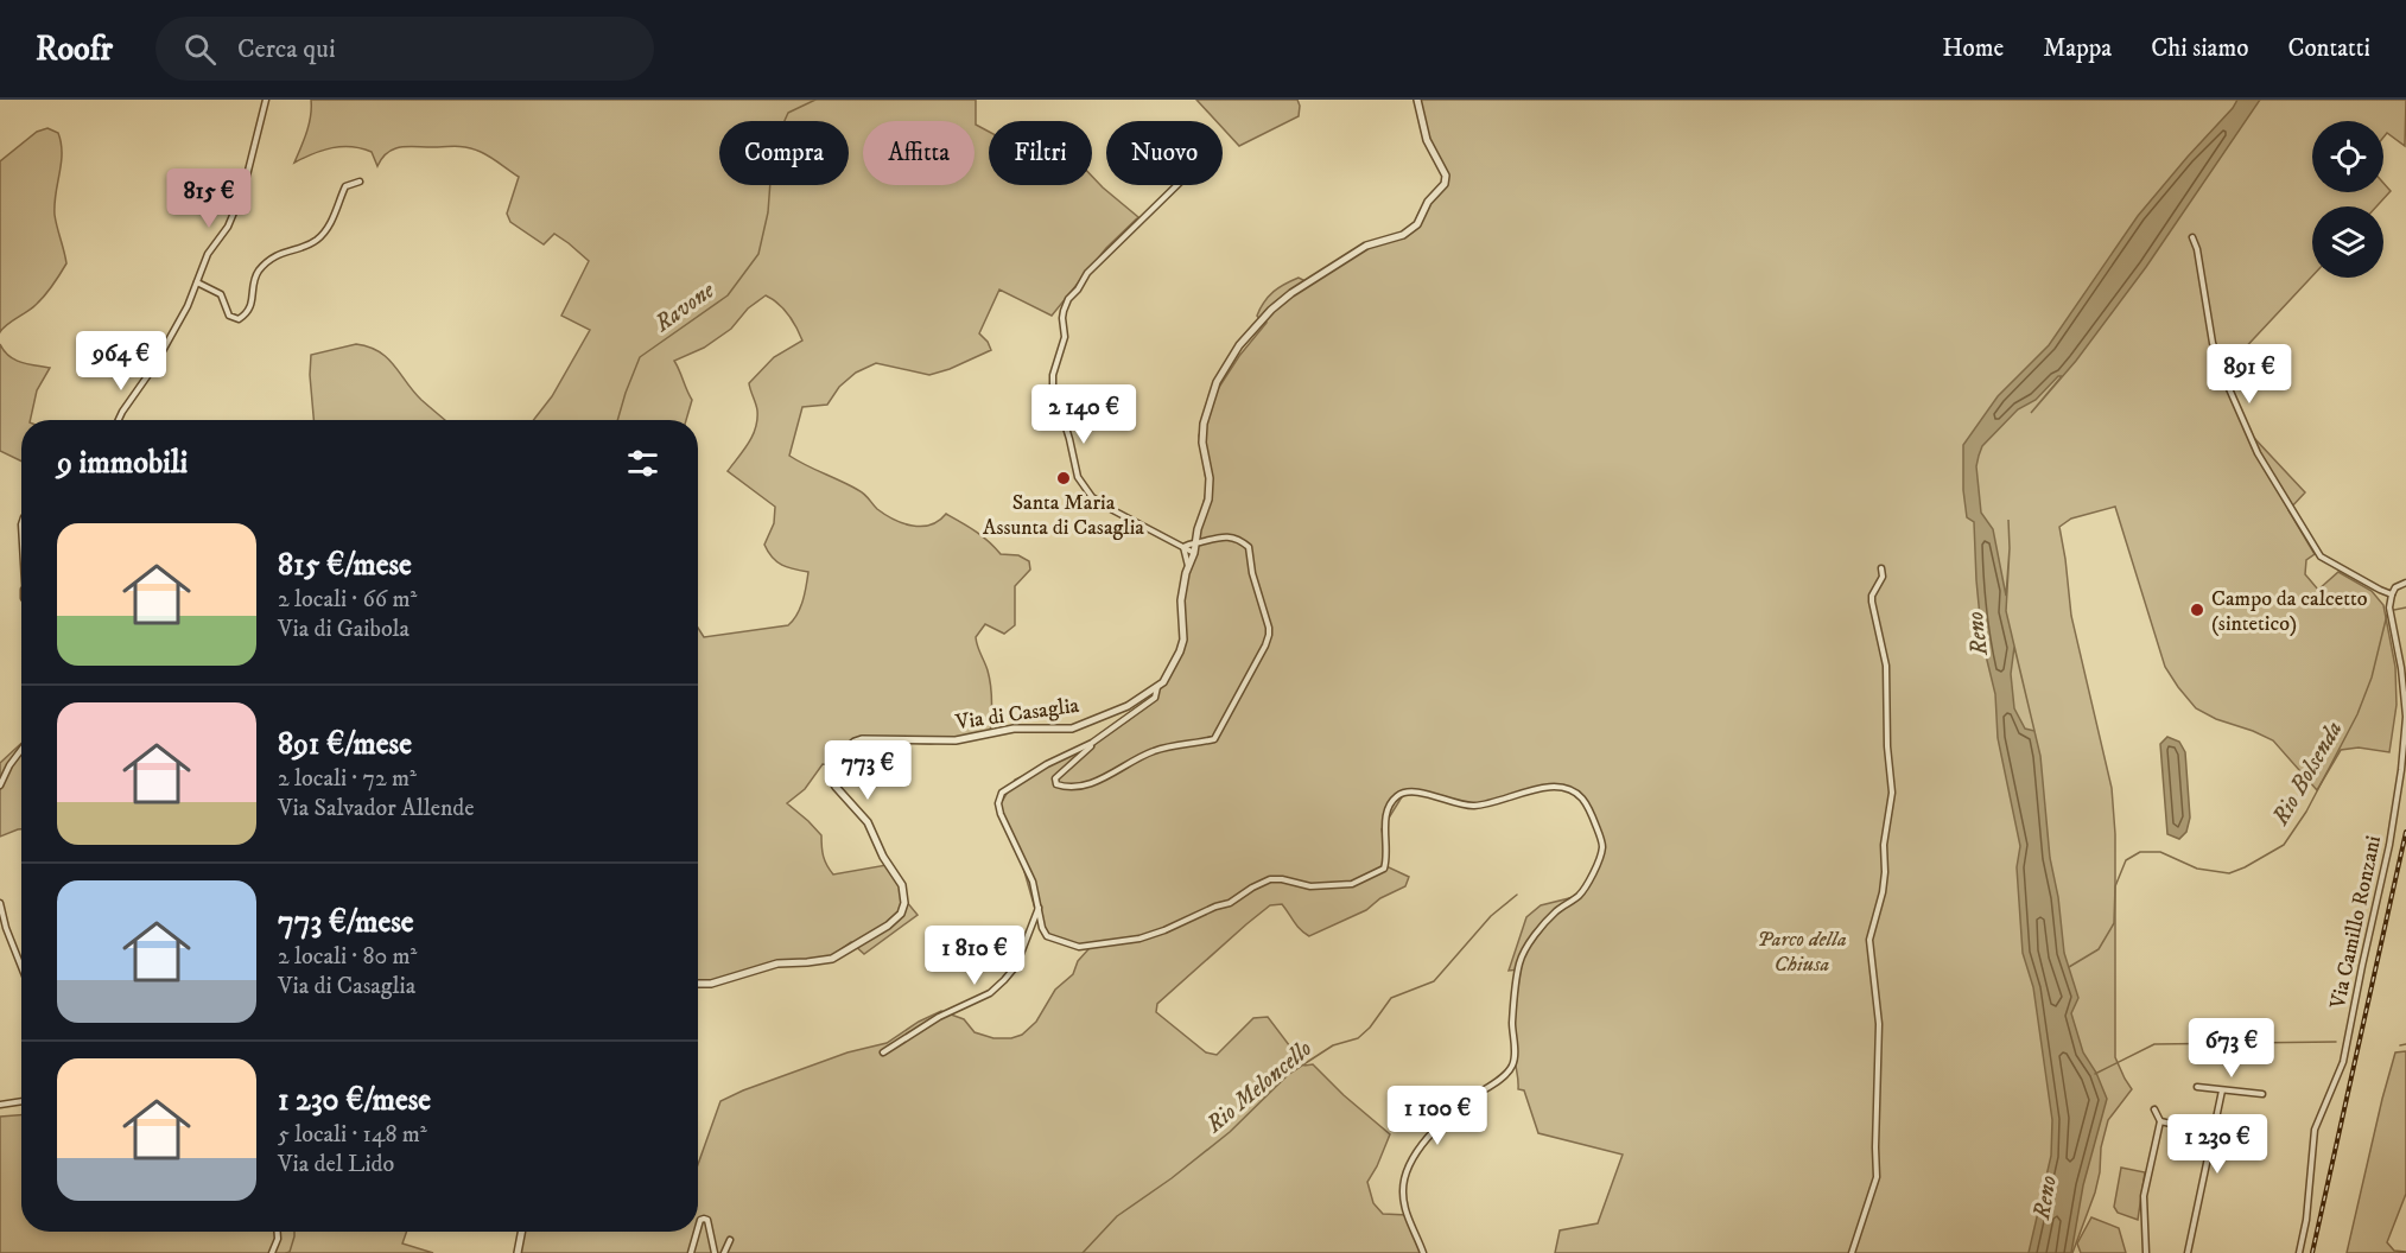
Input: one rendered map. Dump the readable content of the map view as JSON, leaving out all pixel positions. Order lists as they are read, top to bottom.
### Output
{
  "streets": {
    "street": ["Via di Casaglia", "Via Camillo Ronzani"]
  },
  "water": [
    "Ravone",
    "Reno",
    "Rio Bolsenda",
    "Rio Meloncello"
  ],
  "parks": ["Parco della Chiusa"],
  "places": ["Santa Maria Assunta di Casaglia", "Campo da calcetto (sintetico)"],
  "page": {
    "header": "Roofr",
    "search": "Cerca qui",
    "nav": [
      "Home",
      "Mappa",
      "Chi siamo",
      "Contatti"
    ],
    "chip": [
      "Compra",
      "Affitta",
      "Filtri",
      "Nuovo"
    ],
    "price": [
      "815 €",
      "964 €",
      "891 €",
      "2 140 €",
      "773 €",
      "1 810 €",
      "673 €",
      "1 100 €",
      "1 230 €"
    ],
    "heading": "9 immobili",
    "list": [
      {
        "name": "815 €/mese",
        "note": "2 locali · 66 m² · Via di Gaibola"
      },
      {
        "name": "891 €/mese",
        "note": "2 locali · 72 m² · Via Salvador Allende"
      },
      {
        "name": "773 €/mese",
        "note": "2 locali · 80 m² · Via di Casaglia"
      },
      {
        "name": "1 230 €/mese",
        "note": "5 locali · 148 m² · Via del Lido"
      }
    ]
  }
}
